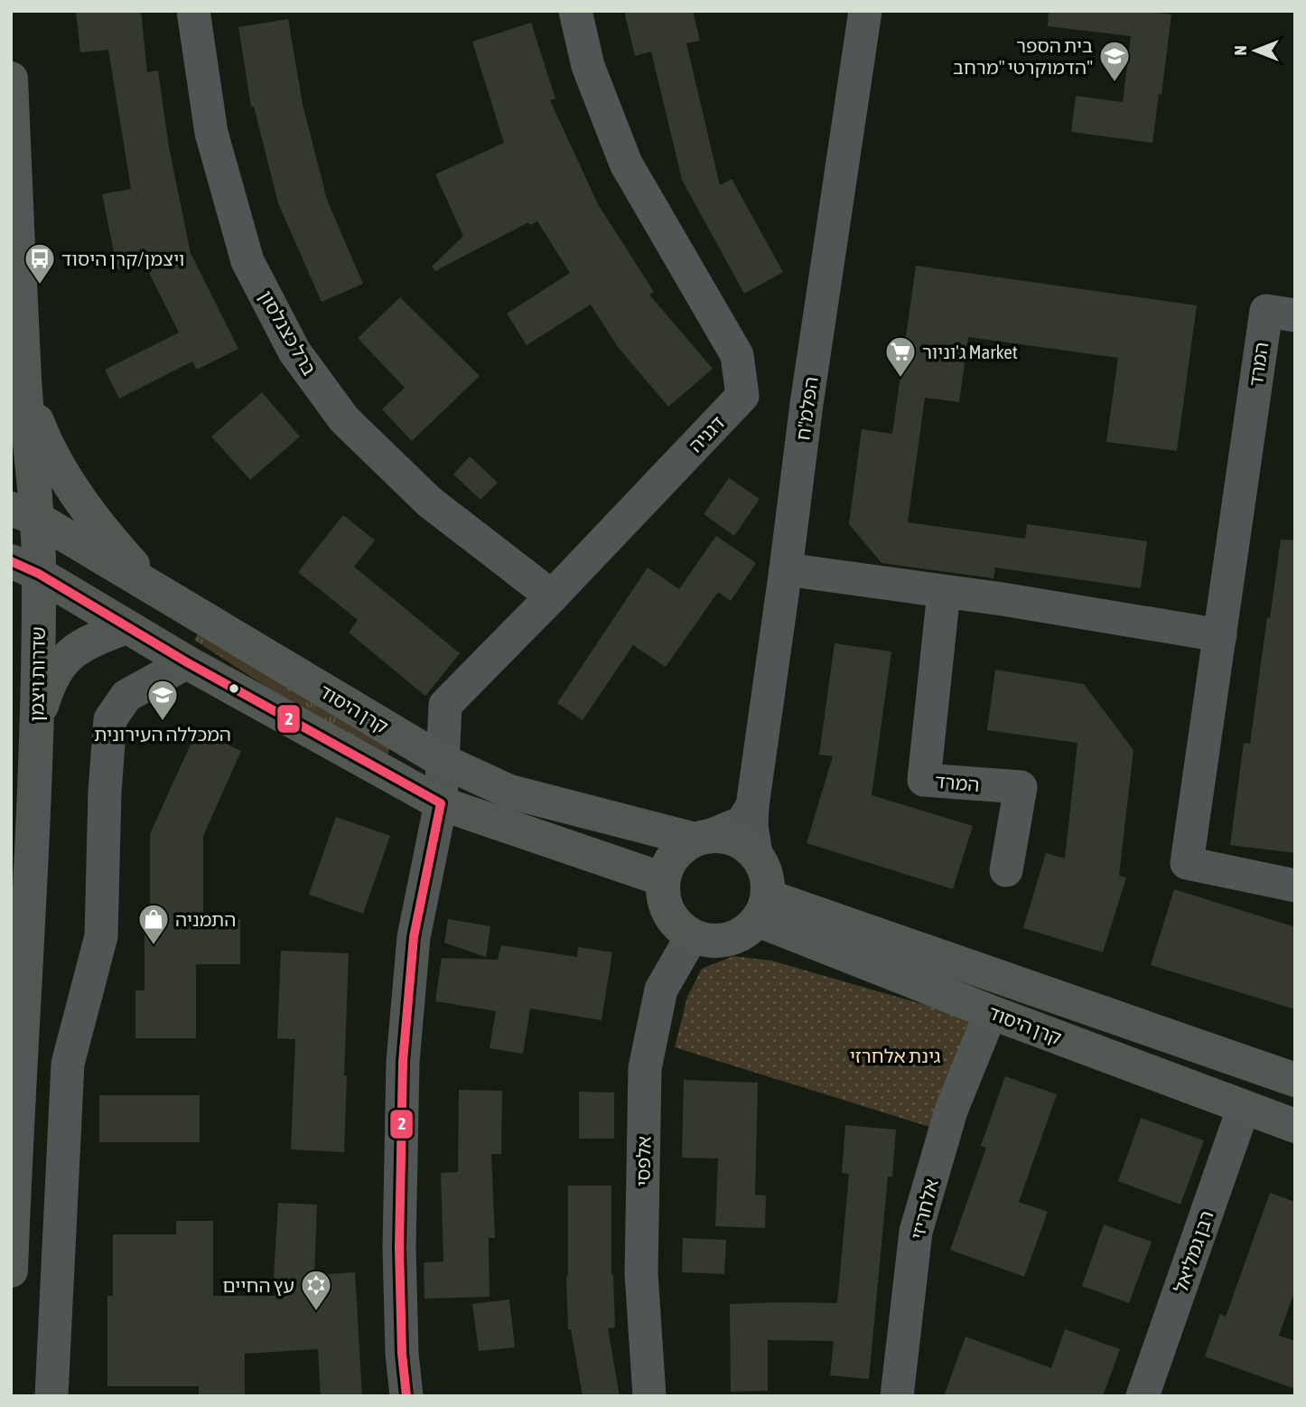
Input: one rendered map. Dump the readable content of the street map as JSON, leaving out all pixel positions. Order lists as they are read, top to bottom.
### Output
{
  "streets": {
    "street": [
      "ברל כצנלסון",
      "המרד",
      "הפלמ\"ח",
      "דגניה",
      "שדרות ויצמן",
      "קרן היסוד",
      "אלפסי",
      "אלחריזי",
      "רבן גמליאל"
    ]
  },
  "crossings": [
    ["ברל כצנלסון", "דגניה"],
    ["הפלמ\"ח", "קרן היסוד"],
    ["הפלמ\"ח", "אלפסי"],
    ["דגניה", "קרן היסוד"],
    ["שדרות ויצמן", "קרן היסוד"],
    ["קרן היסוד", "אלפסי"],
    ["קרן היסוד", "רבן גמליאל"]
  ],
  "parks": ["גינת אלחרזי"],
  "places": {
    "school or university": ["בית הספר הדמוקרטי \"מרחב\"", "המכללה העירונית"],
    "bus stop": ["ויצמן/קרן היסוד"],
    "supermarket": ["ג'וניור Market"],
    "shop": ["התמניה"],
    "synagogue": ["עץ החיים"]
  },
  "lines": ["transit line 2"],
  "north": "left"
}
